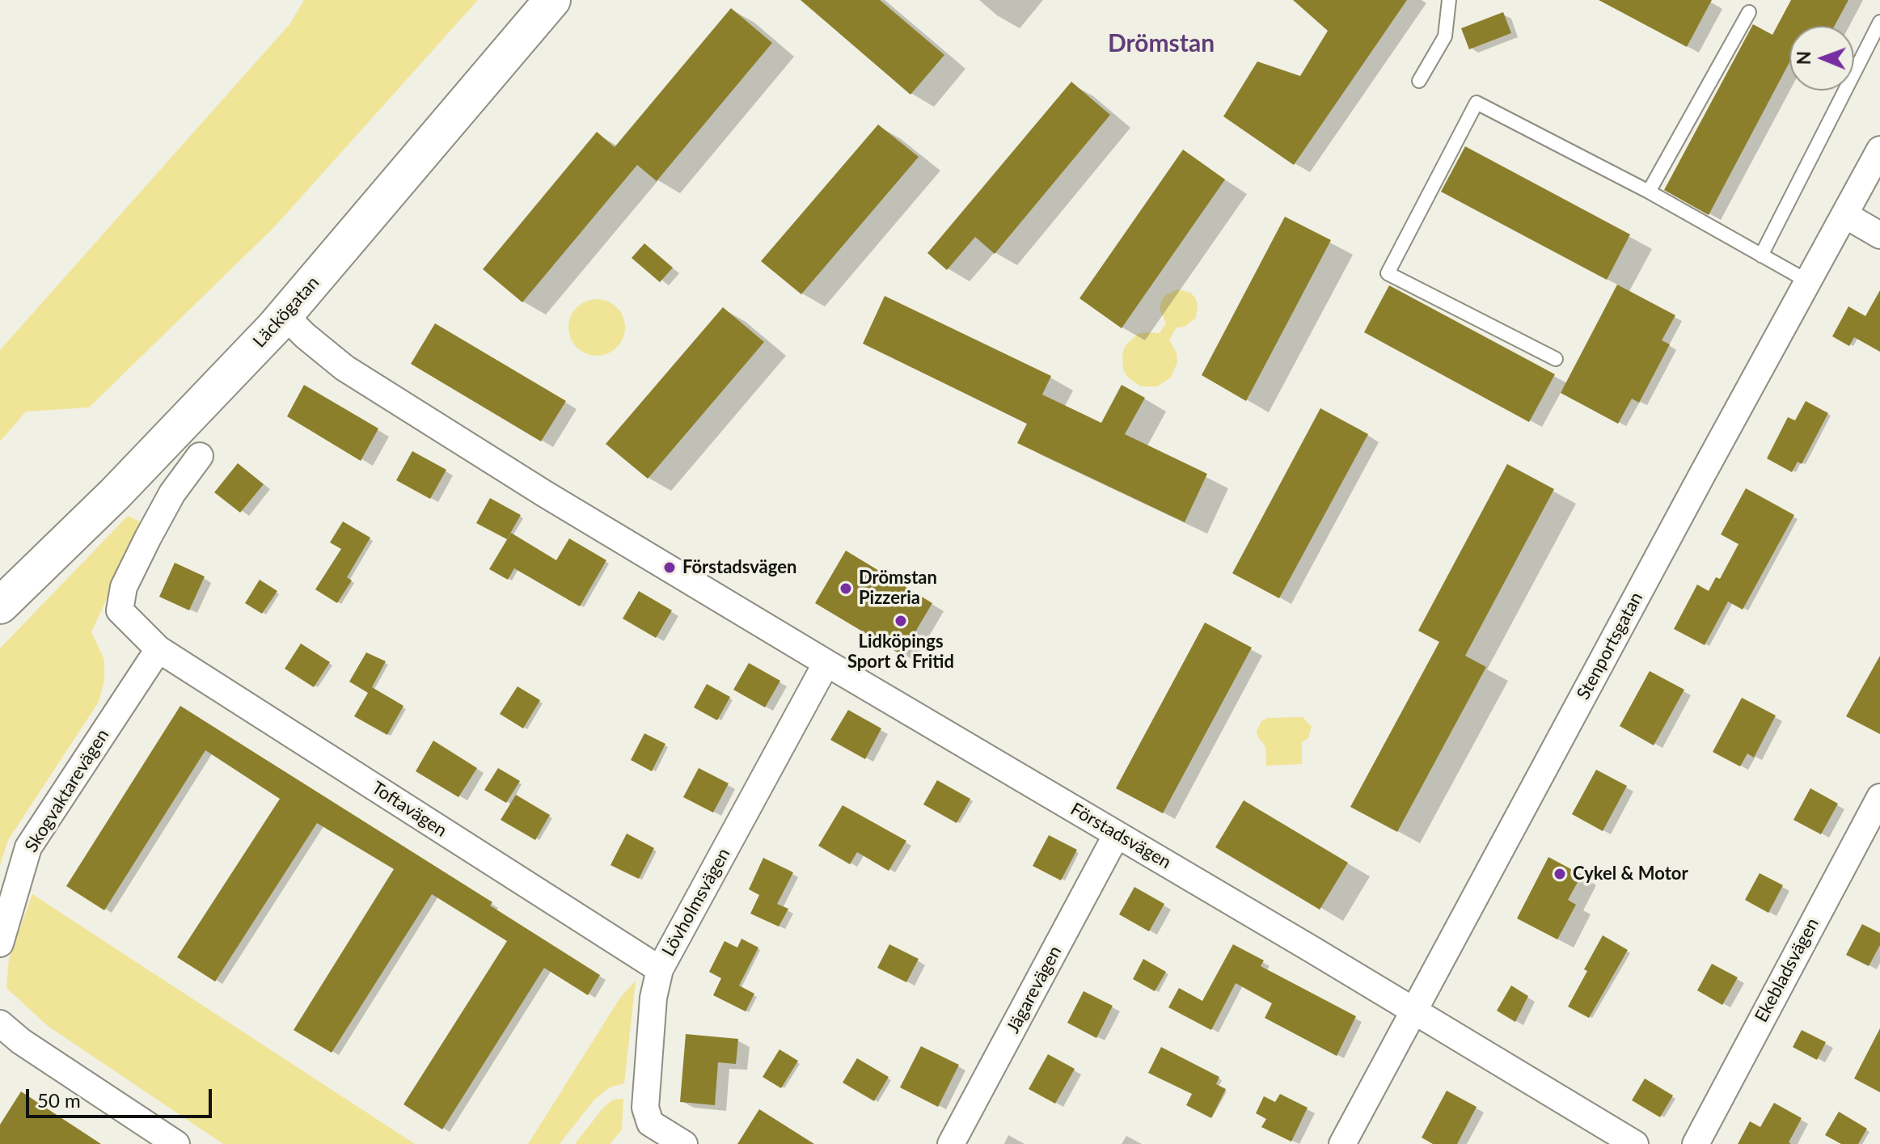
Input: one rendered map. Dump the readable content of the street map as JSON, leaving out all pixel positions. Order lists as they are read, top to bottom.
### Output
{
  "streets": {
    "main road": ["Läckögatan"],
    "street": [
      "Stenportsgatan",
      "Skogvaktarevägen",
      "Toftavägen",
      "Förstadsvägen",
      "Lövholmsvägen",
      "Ekebladsvägen",
      "Jägarevägen"
    ]
  },
  "crossings": [
    ["Läckögatan", "Förstadsvägen"],
    ["Stenportsgatan", "Förstadsvägen"],
    ["Skogvaktarevägen", "Toftavägen"],
    ["Toftavägen", "Lövholmsvägen"],
    ["Förstadsvägen", "Lövholmsvägen"],
    ["Förstadsvägen", "Jägarevägen"]
  ],
  "districts": ["Drömstan"],
  "places": [
    "Förstadsvägen",
    "Drömstan Pizzeria",
    "Lidköpings Sport & Fritid",
    "Cykel & Motor"
  ],
  "scale_bar": "50 m",
  "north": "left"
}
